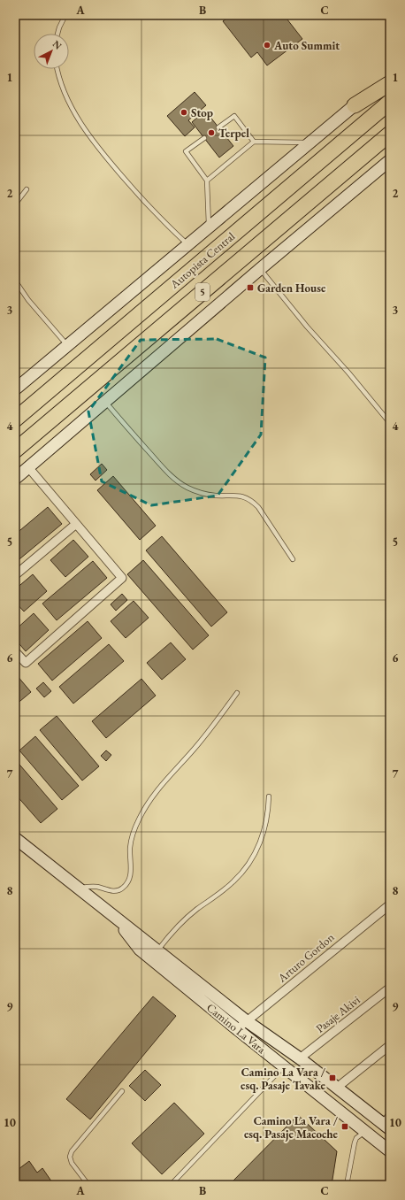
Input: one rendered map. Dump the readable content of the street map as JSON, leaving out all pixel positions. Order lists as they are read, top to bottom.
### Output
{
  "streets": {
    "highway": ["Autopista Central", "5"],
    "street": ["Arturo Gordon", "Pasaje Akivi", "Camino La Vara"]
  },
  "crossings": [
    ["Arturo Gordon", "Camino La Vara"],
    ["Pasaje Akivi", "Camino La Vara"]
  ],
  "places": {
    "other": ["Auto Summit", "Stop", "Terpel"],
    "transit": ["Garden House", "Camino La Vara / esq. Pasaje Tavake", "Camino La Vara / esq. Pasaje Macoche"]
  },
  "north": "top right",
  "grid": {
    "columns": ["A", "B", "C"],
    "rows": [
      "1",
      "2",
      "3",
      "4",
      "5",
      "6",
      "7",
      "8",
      "9",
      "10"
    ]
  }
}
